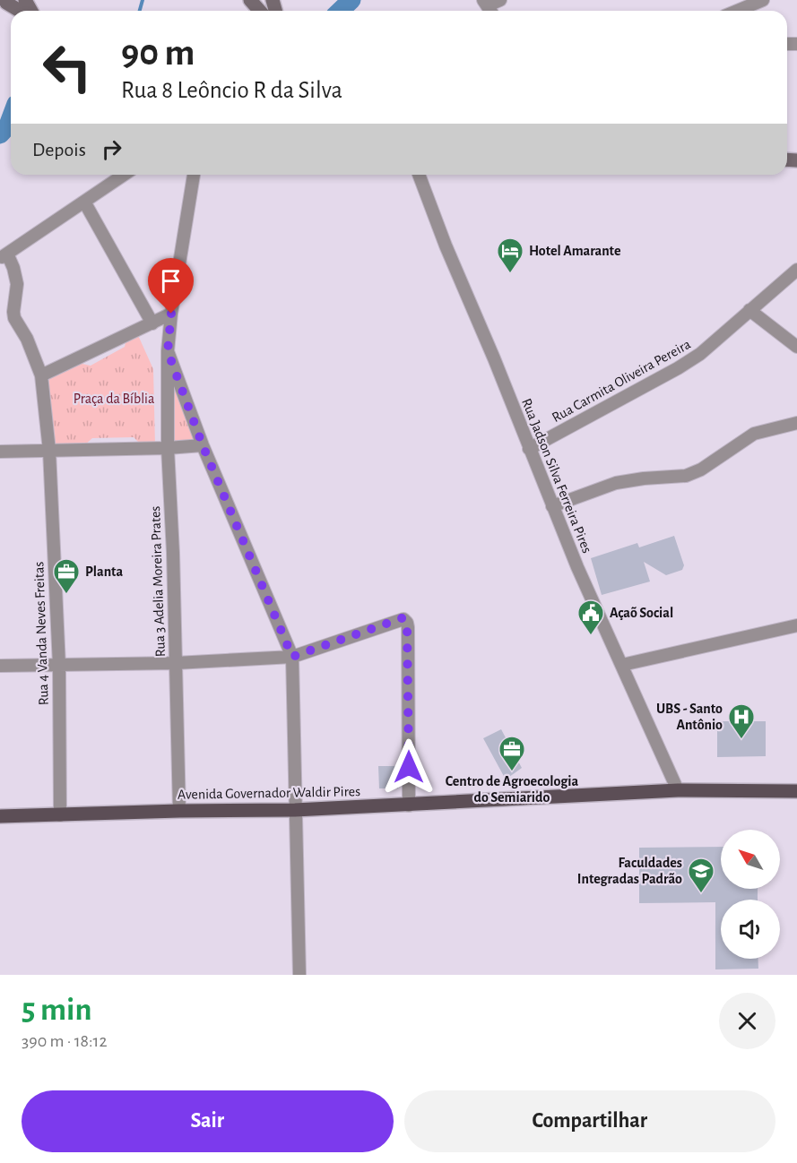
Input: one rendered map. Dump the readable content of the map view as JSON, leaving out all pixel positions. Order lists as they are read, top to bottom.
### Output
{
  "streets": {
    "main road": ["Avenida Governador Waldir Pires"],
    "street": [
      "Rua Carmita Oliveira Pereira",
      "Rua Jadson Silva Ferreira Pires",
      "Rua 3 Adelia Moreira Prates",
      "Rua 4 Vanda Neves Freitas"
    ]
  },
  "crossings": [
    ["Rua Carmita Oliveira Pereira", "Rua Jadson Silva Ferreira Pires"],
    ["Rua Jadson Silva Ferreira Pires", "Avenida Governador Waldir Pires"],
    ["Rua 3 Adelia Moreira Prates", "Avenida Governador Waldir Pires"],
    ["Rua 4 Vanda Neves Freitas", "Avenida Governador Waldir Pires"]
  ],
  "parks": ["Praça da Bíblia"],
  "places": {
    "hotel": ["Hotel Amarante"],
    "office": ["Planta", "Centro de Agroecologia do Semiarido"],
    "public building": ["Açaõ Social"],
    "hospital": ["UBS - Santo Antônio"],
    "school or university": ["Faculdades Integradas Padrão"]
  },
  "north": "top left",
  "page": {
    "turn": ["90 m", "Rua 8 Leôncio R da Silva"],
    "then": "Depois",
    "heading": ["5 min", "390 m · 18:12"],
    "buttons": ["Sair", "Compartilhar"]
  }
}
